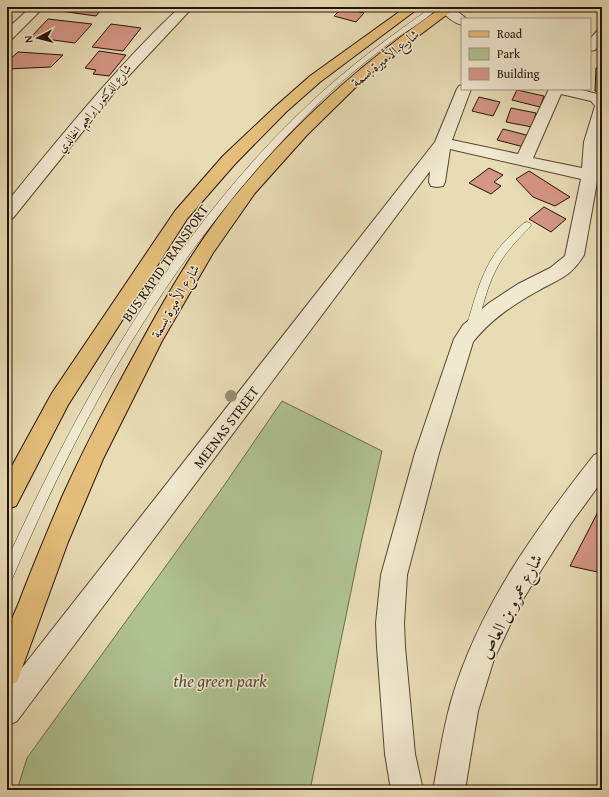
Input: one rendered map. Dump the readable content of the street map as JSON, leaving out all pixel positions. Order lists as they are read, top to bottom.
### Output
{
  "streets": {
    "main road": ["شارع الأميرة بسمة"],
    "street": ["شارع الدكتور إبراهيم الخالدي", "MEENAS STREET", "شارع عمرو بن العاص"],
    "lane": ["BUS RAPID TRANSPORT"]
  },
  "crossings": [
    ["شارع الأميرة بسمة", "BUS RAPID TRANSPORT"]
  ],
  "parks": ["the green park"],
  "legend": ["Road", "Park", "Building"],
  "north": "left"
}
